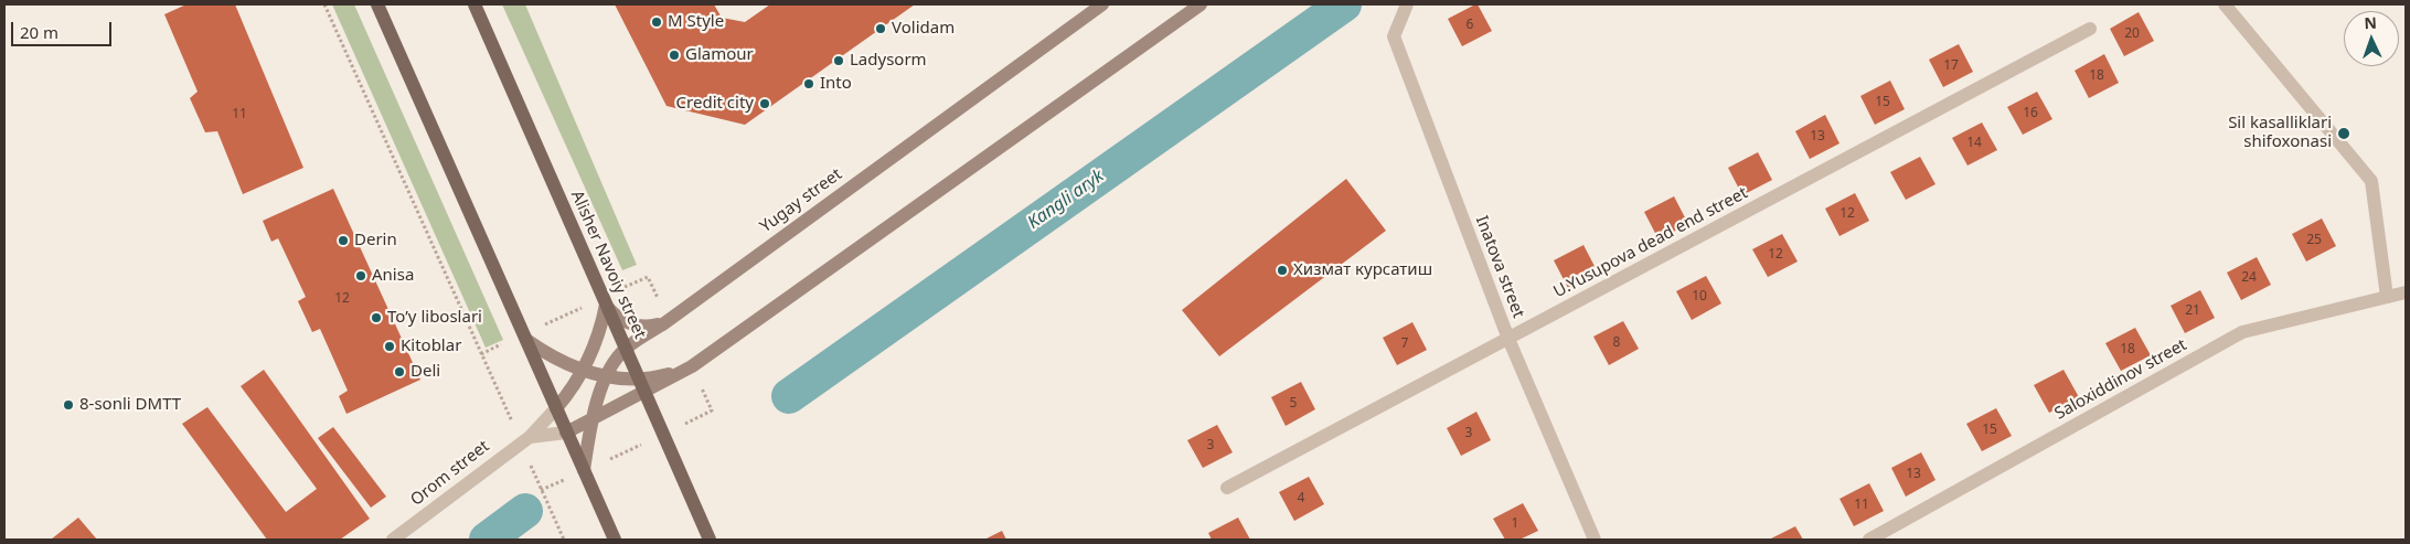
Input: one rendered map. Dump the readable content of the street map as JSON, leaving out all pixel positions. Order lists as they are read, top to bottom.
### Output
{
  "streets": {
    "main road": ["Yugay street", "Alisher Navoiy street"],
    "street": [
      "U.Yusupova dead end street",
      "Inatova street",
      "Saloxiddinov street",
      "Orom street"
    ]
  },
  "crossings": [
    ["Yugay street", "Alisher Navoiy street"],
    ["U.Yusupova dead end street", "Inatova street"]
  ],
  "water": ["Kangli aryk"],
  "places": [
    "M Style",
    "Volidam",
    "Glamour",
    "Ladysorm",
    "Into",
    "Credit city",
    "Sil kasalliklari shifoxonasi",
    "Derin",
    "Хизмат курсатиш",
    "Anisa",
    "To’y liboslari",
    "Kitoblar",
    "Deli",
    "8-sonli DMTT"
  ],
  "house_numbers": [
    "6",
    "20",
    "17",
    "18",
    "15",
    "16",
    "11",
    "13",
    "14",
    "12",
    "25",
    "12",
    "24",
    "10",
    "12",
    "21",
    "8",
    "7",
    "18",
    "5",
    "15",
    "3",
    "3",
    "13",
    "4",
    "11",
    "1"
  ],
  "scale_bar": "20 m",
  "north": "top"
}
